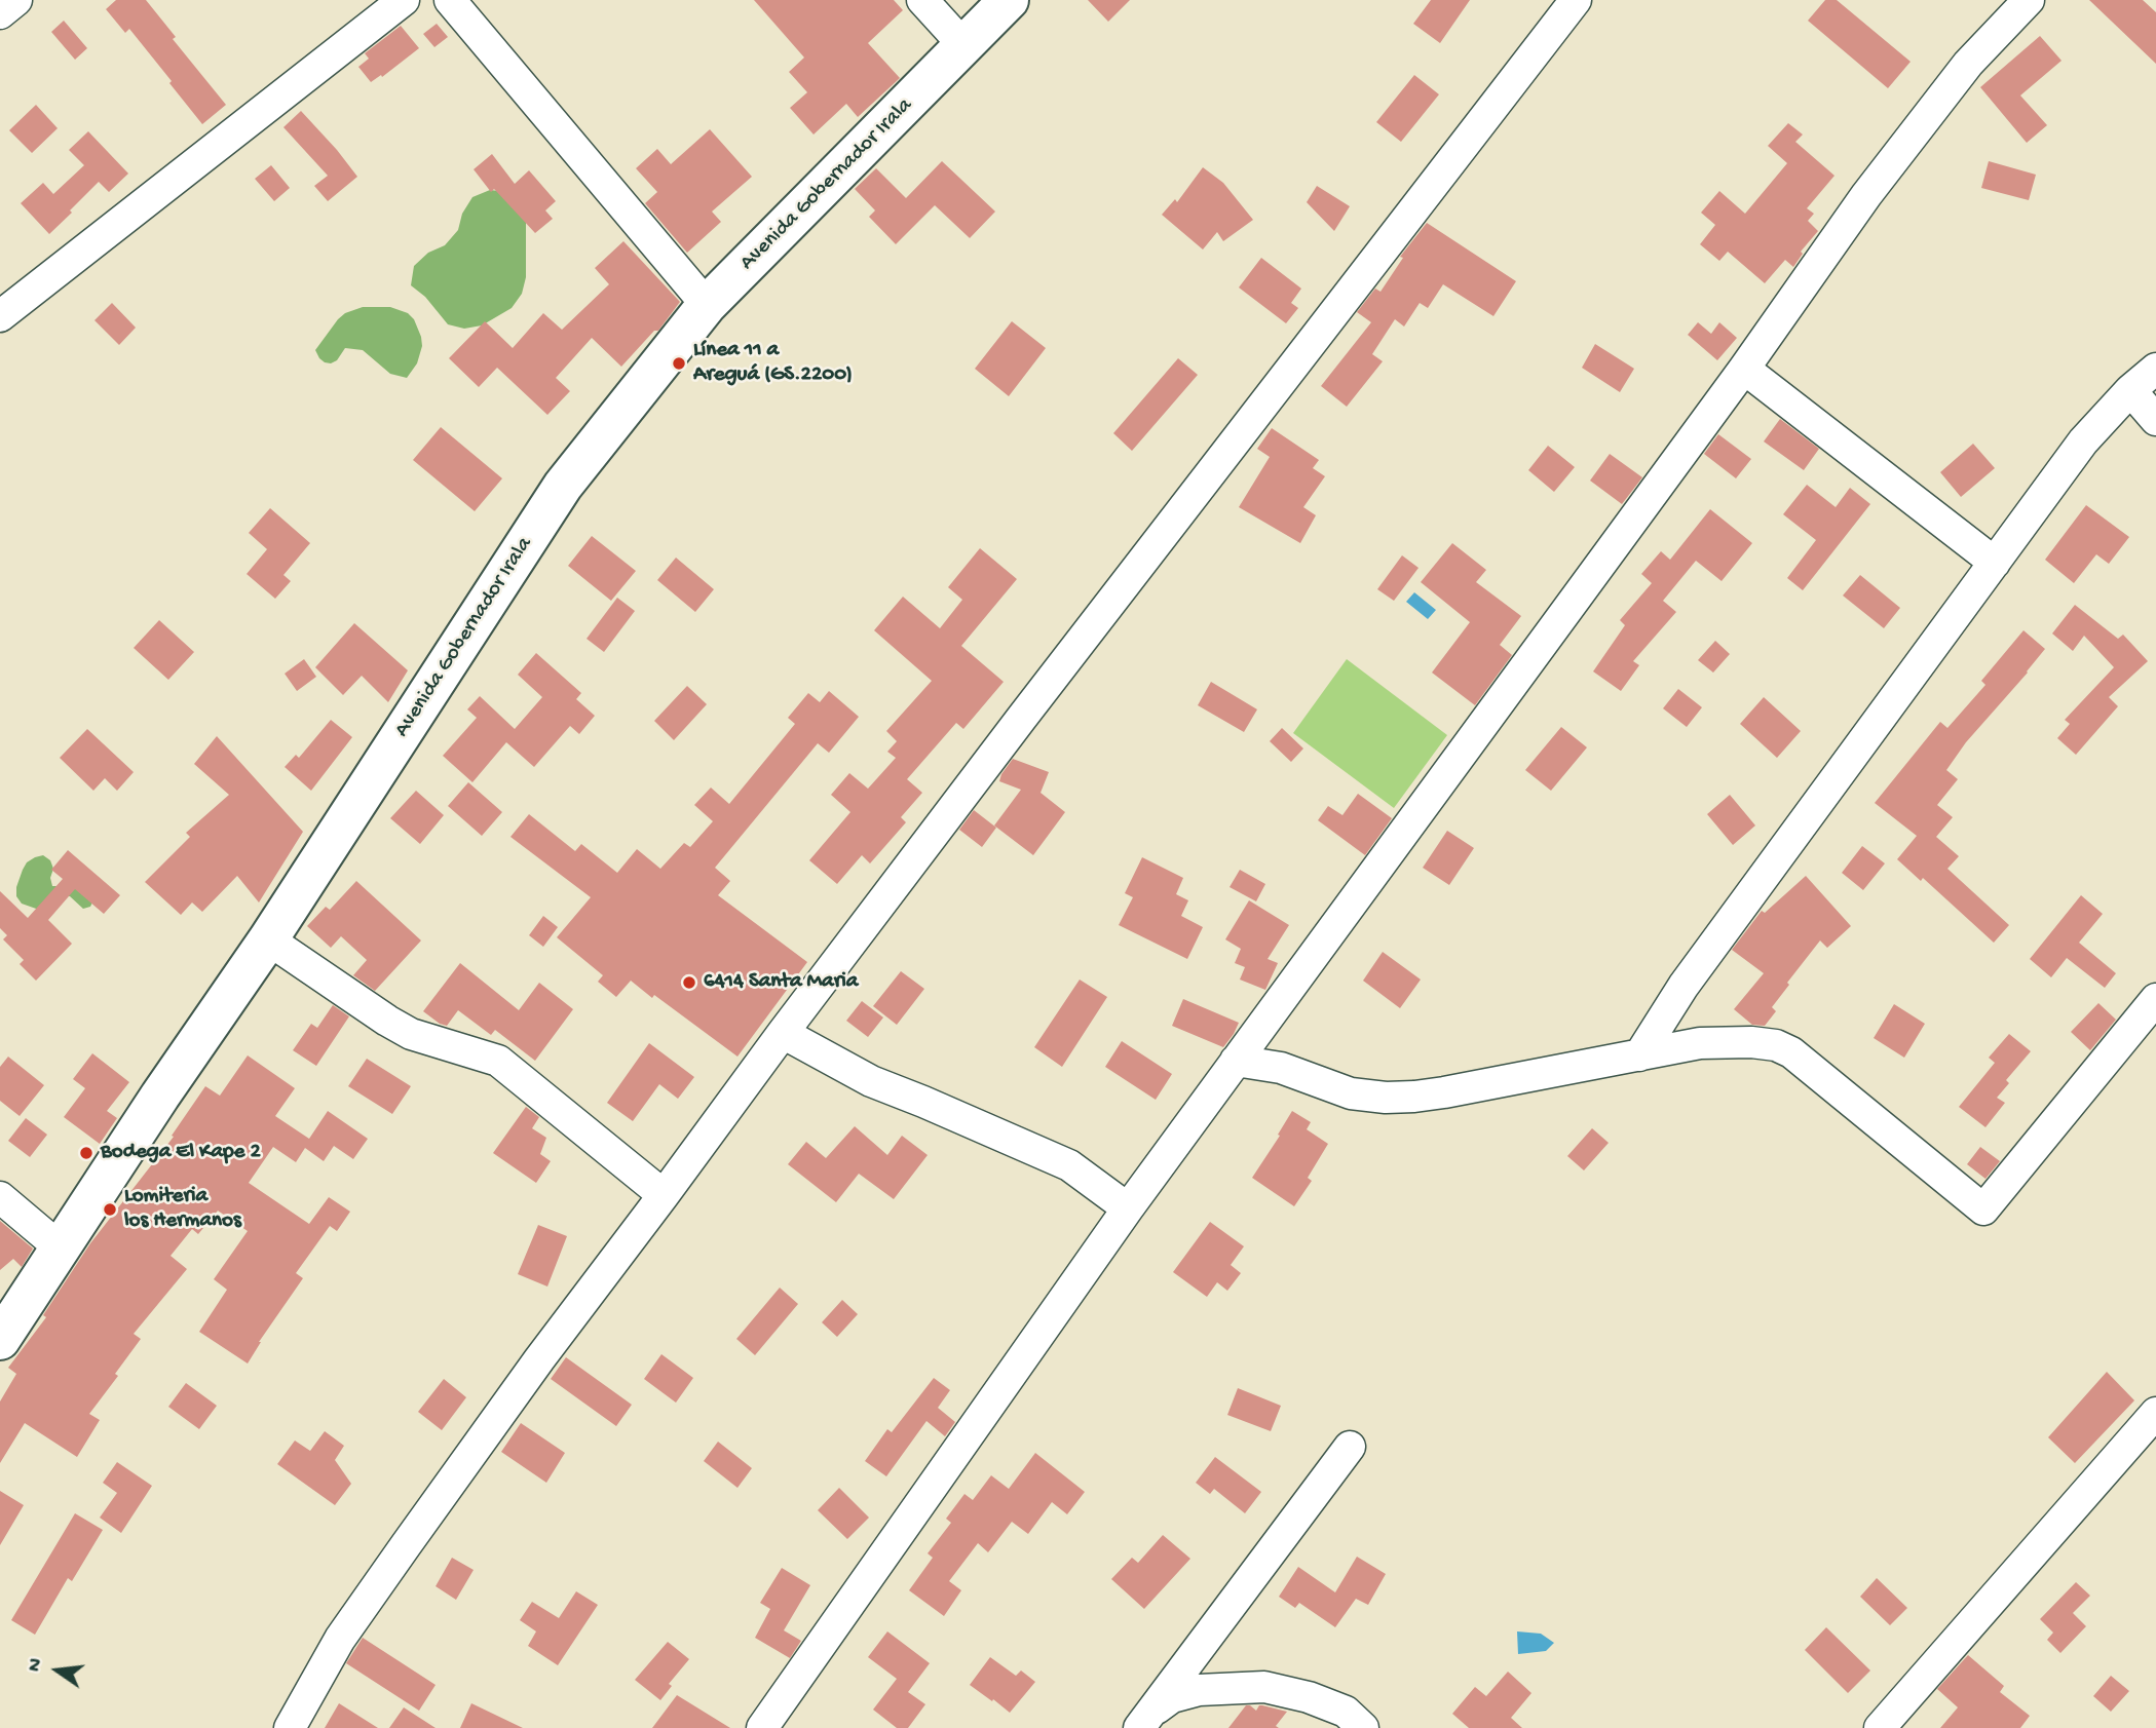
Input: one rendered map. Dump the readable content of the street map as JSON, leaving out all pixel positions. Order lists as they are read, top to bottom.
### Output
{
  "streets": {
    "main road": ["Avenida Gobernador Irala"]
  },
  "places": [
    "Línea 11 a Areguá (GS.2200)",
    "6414 Santa Maria",
    "Bodega El Kape 2",
    "Lomiteria los Hermanos"
  ],
  "north": "left"
}
